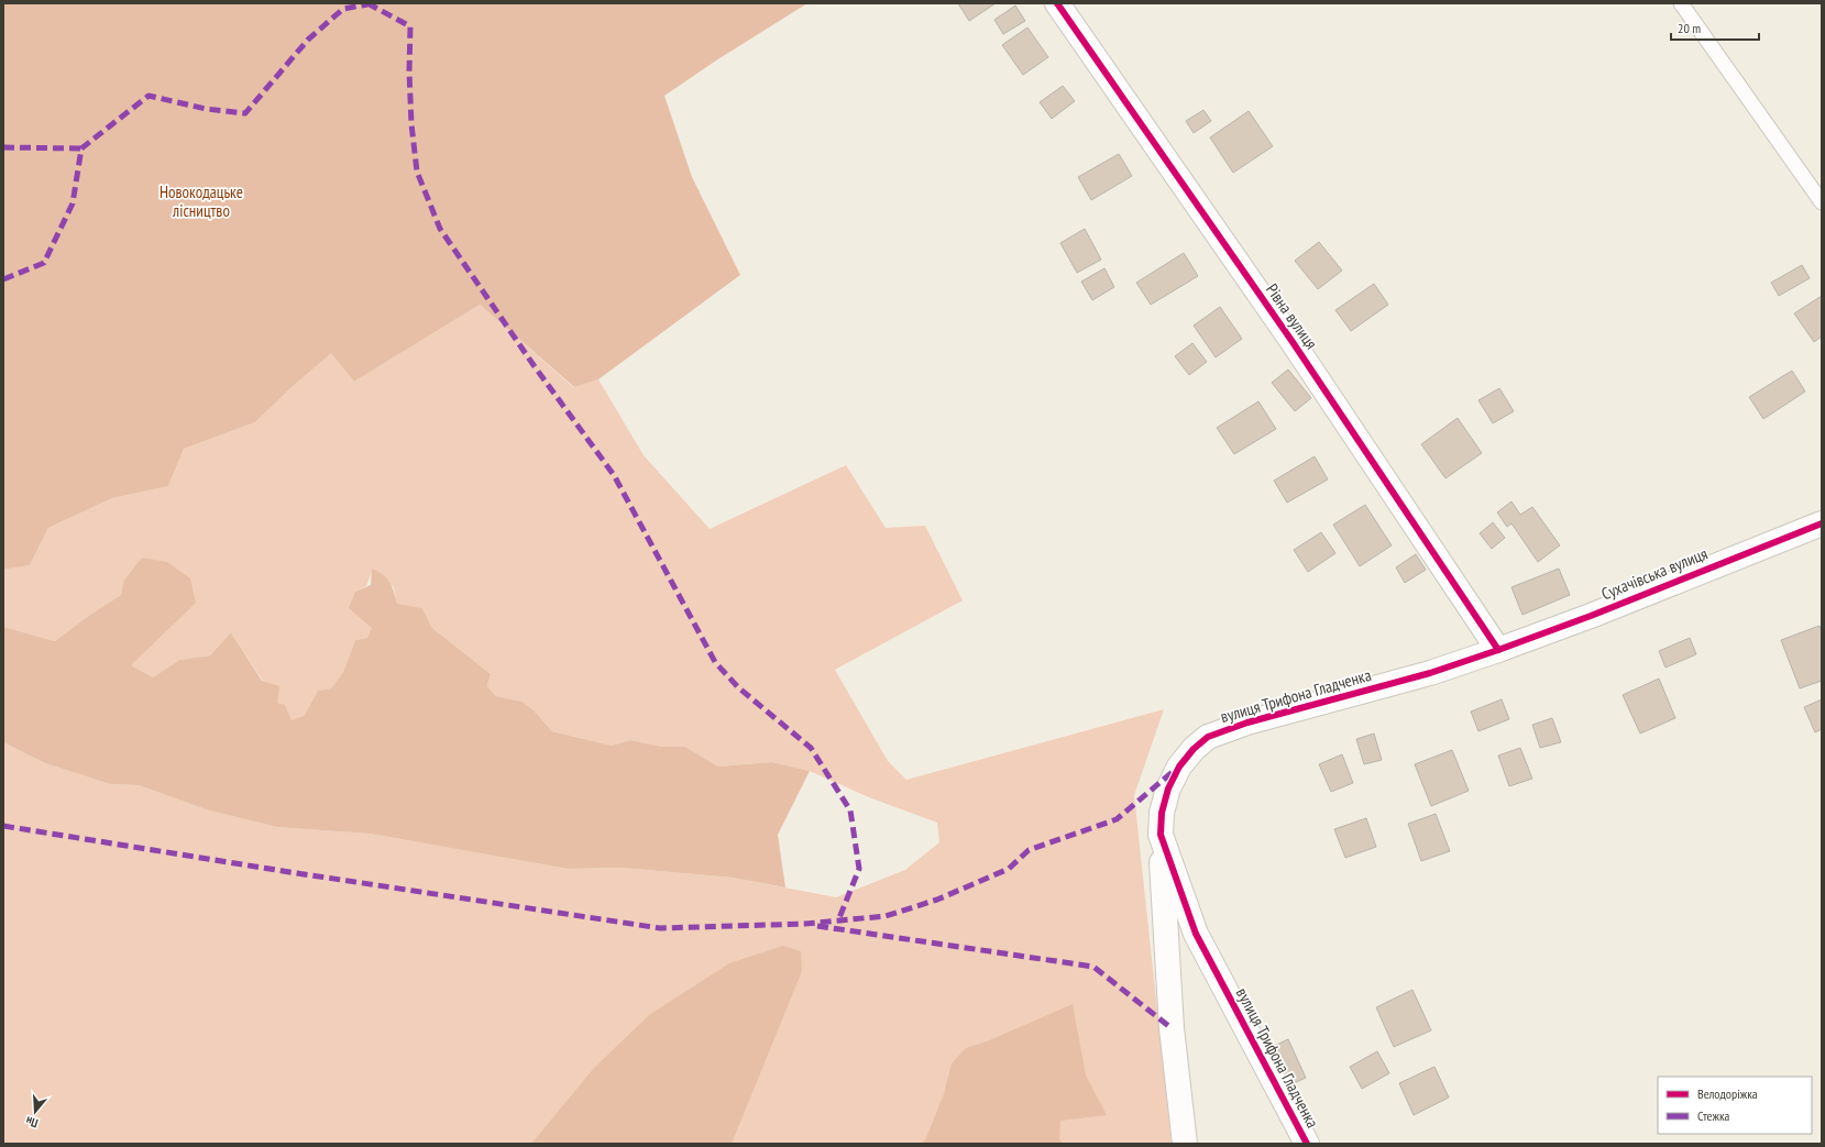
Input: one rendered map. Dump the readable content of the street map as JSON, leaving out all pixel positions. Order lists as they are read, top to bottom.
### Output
{
  "streets": {
    "street": ["Рівна вулиця", "Сухачівська вулиця", "вулиця Трифона Гладченка"]
  },
  "crossings": [
    ["Рівна вулиця", "Сухачівська вулиця"],
    ["Рівна вулиця", "вулиця Трифона Гладченка"],
    ["Сухачівська вулиця", "вулиця Трифона Гладченка"]
  ],
  "parks": ["Новокодацьке лісництво"],
  "legend": ["Велодоріжка", "Стежка"],
  "scale_bar": "20 m",
  "north": "bottom"
}
